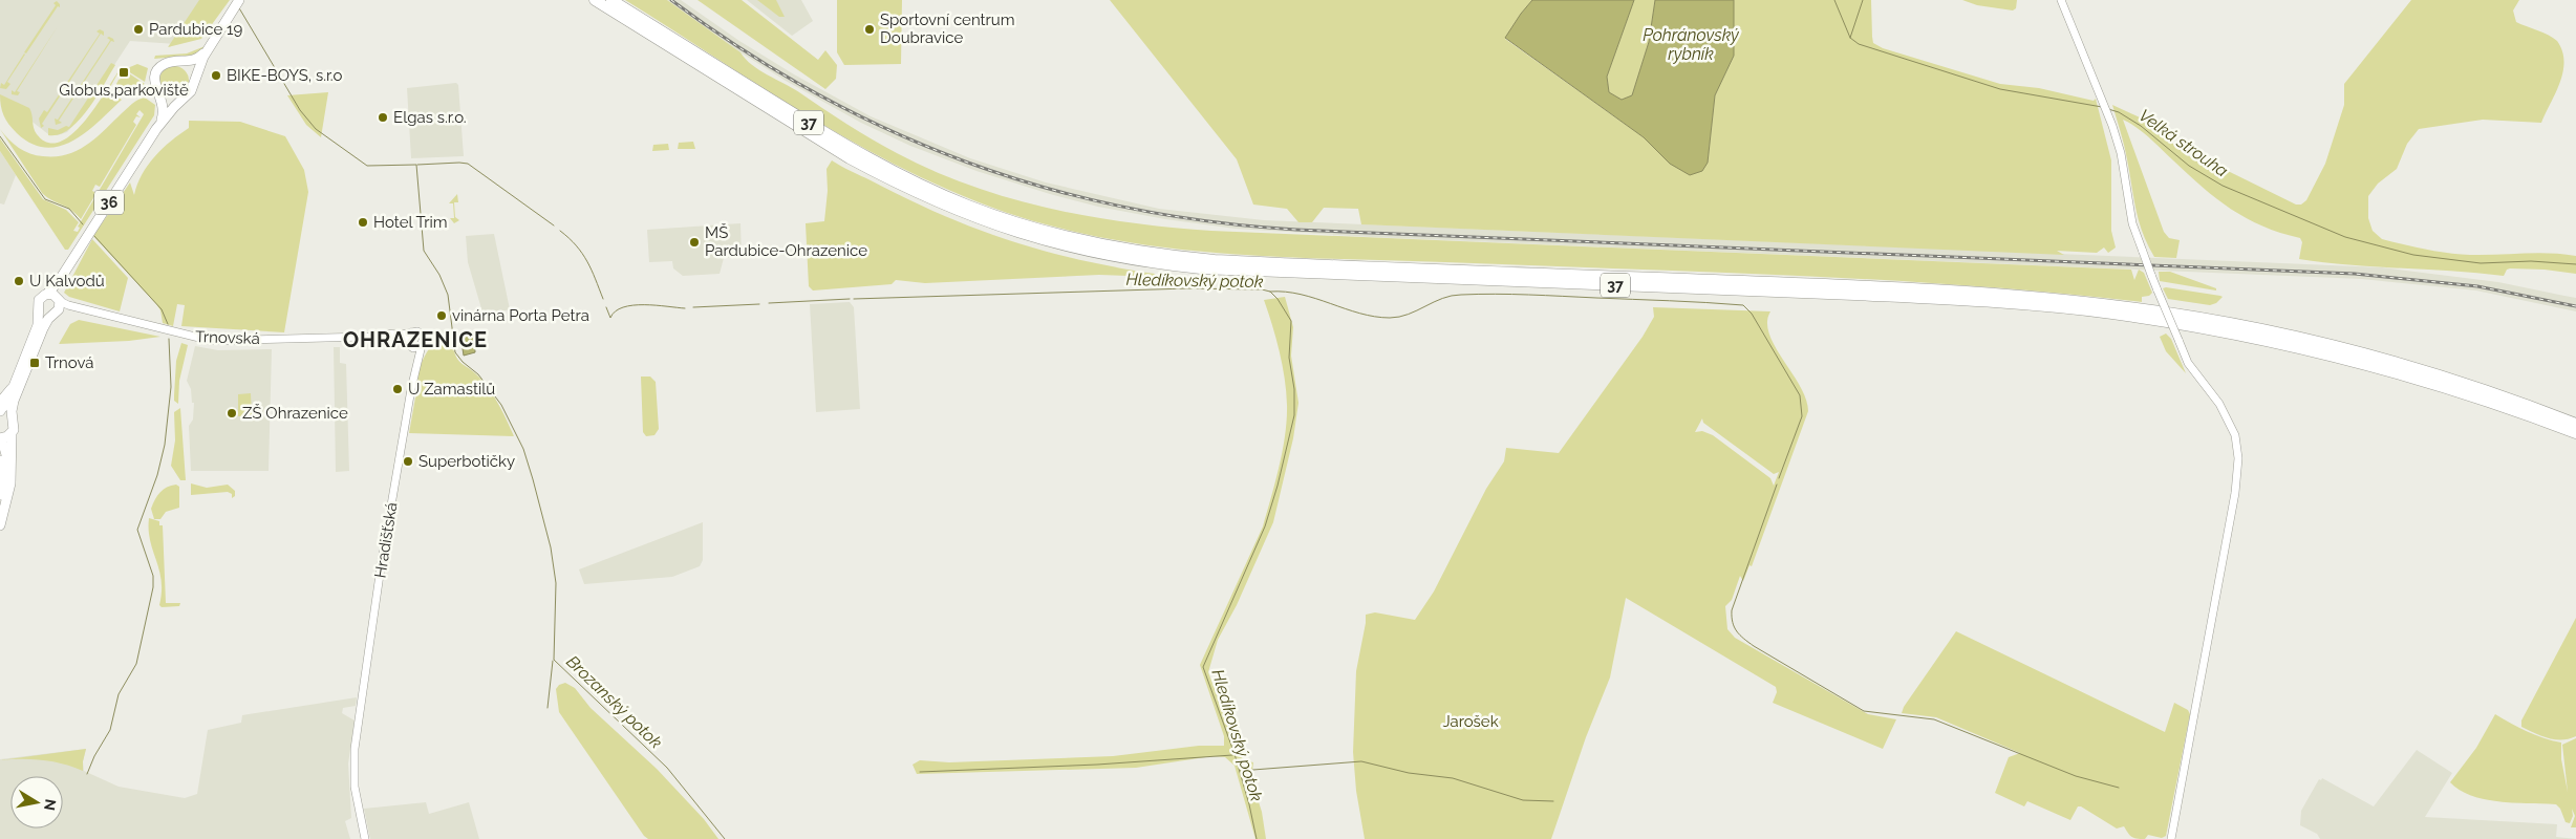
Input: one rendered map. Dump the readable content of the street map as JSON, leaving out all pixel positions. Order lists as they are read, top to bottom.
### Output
{
  "streets": {
    "highway": ["37"],
    "main road": ["36"],
    "street": ["Trnovská", "Hradišťská"]
  },
  "crossings": [
    ["36", "Trnovská"],
    ["Trnovská", "Hradišťská"]
  ],
  "districts": ["OHRAZENICE"],
  "water": [
    "Pohránovský rybník",
    "Velká strouha",
    "Hledíkovský potok",
    "Brozanský potok"
  ],
  "parks": ["Jarošek"],
  "places": {
    "other": [
      "Pardubice 19",
      "Sportovní centrum Doubravice",
      "BIKE-BOYS, s.r.o",
      "Elgas s.r.o.",
      "Hotel Trim",
      "MŠ Pardubice-Ohrazenice",
      "U Kalvodů",
      "vinárna Porta Petra",
      "U Zamastilů",
      "ZŠ Ohrazenice",
      "Superbotičky"
    ],
    "transit": ["Globus,parkoviště", "Trnová"]
  },
  "north": "right"
}
